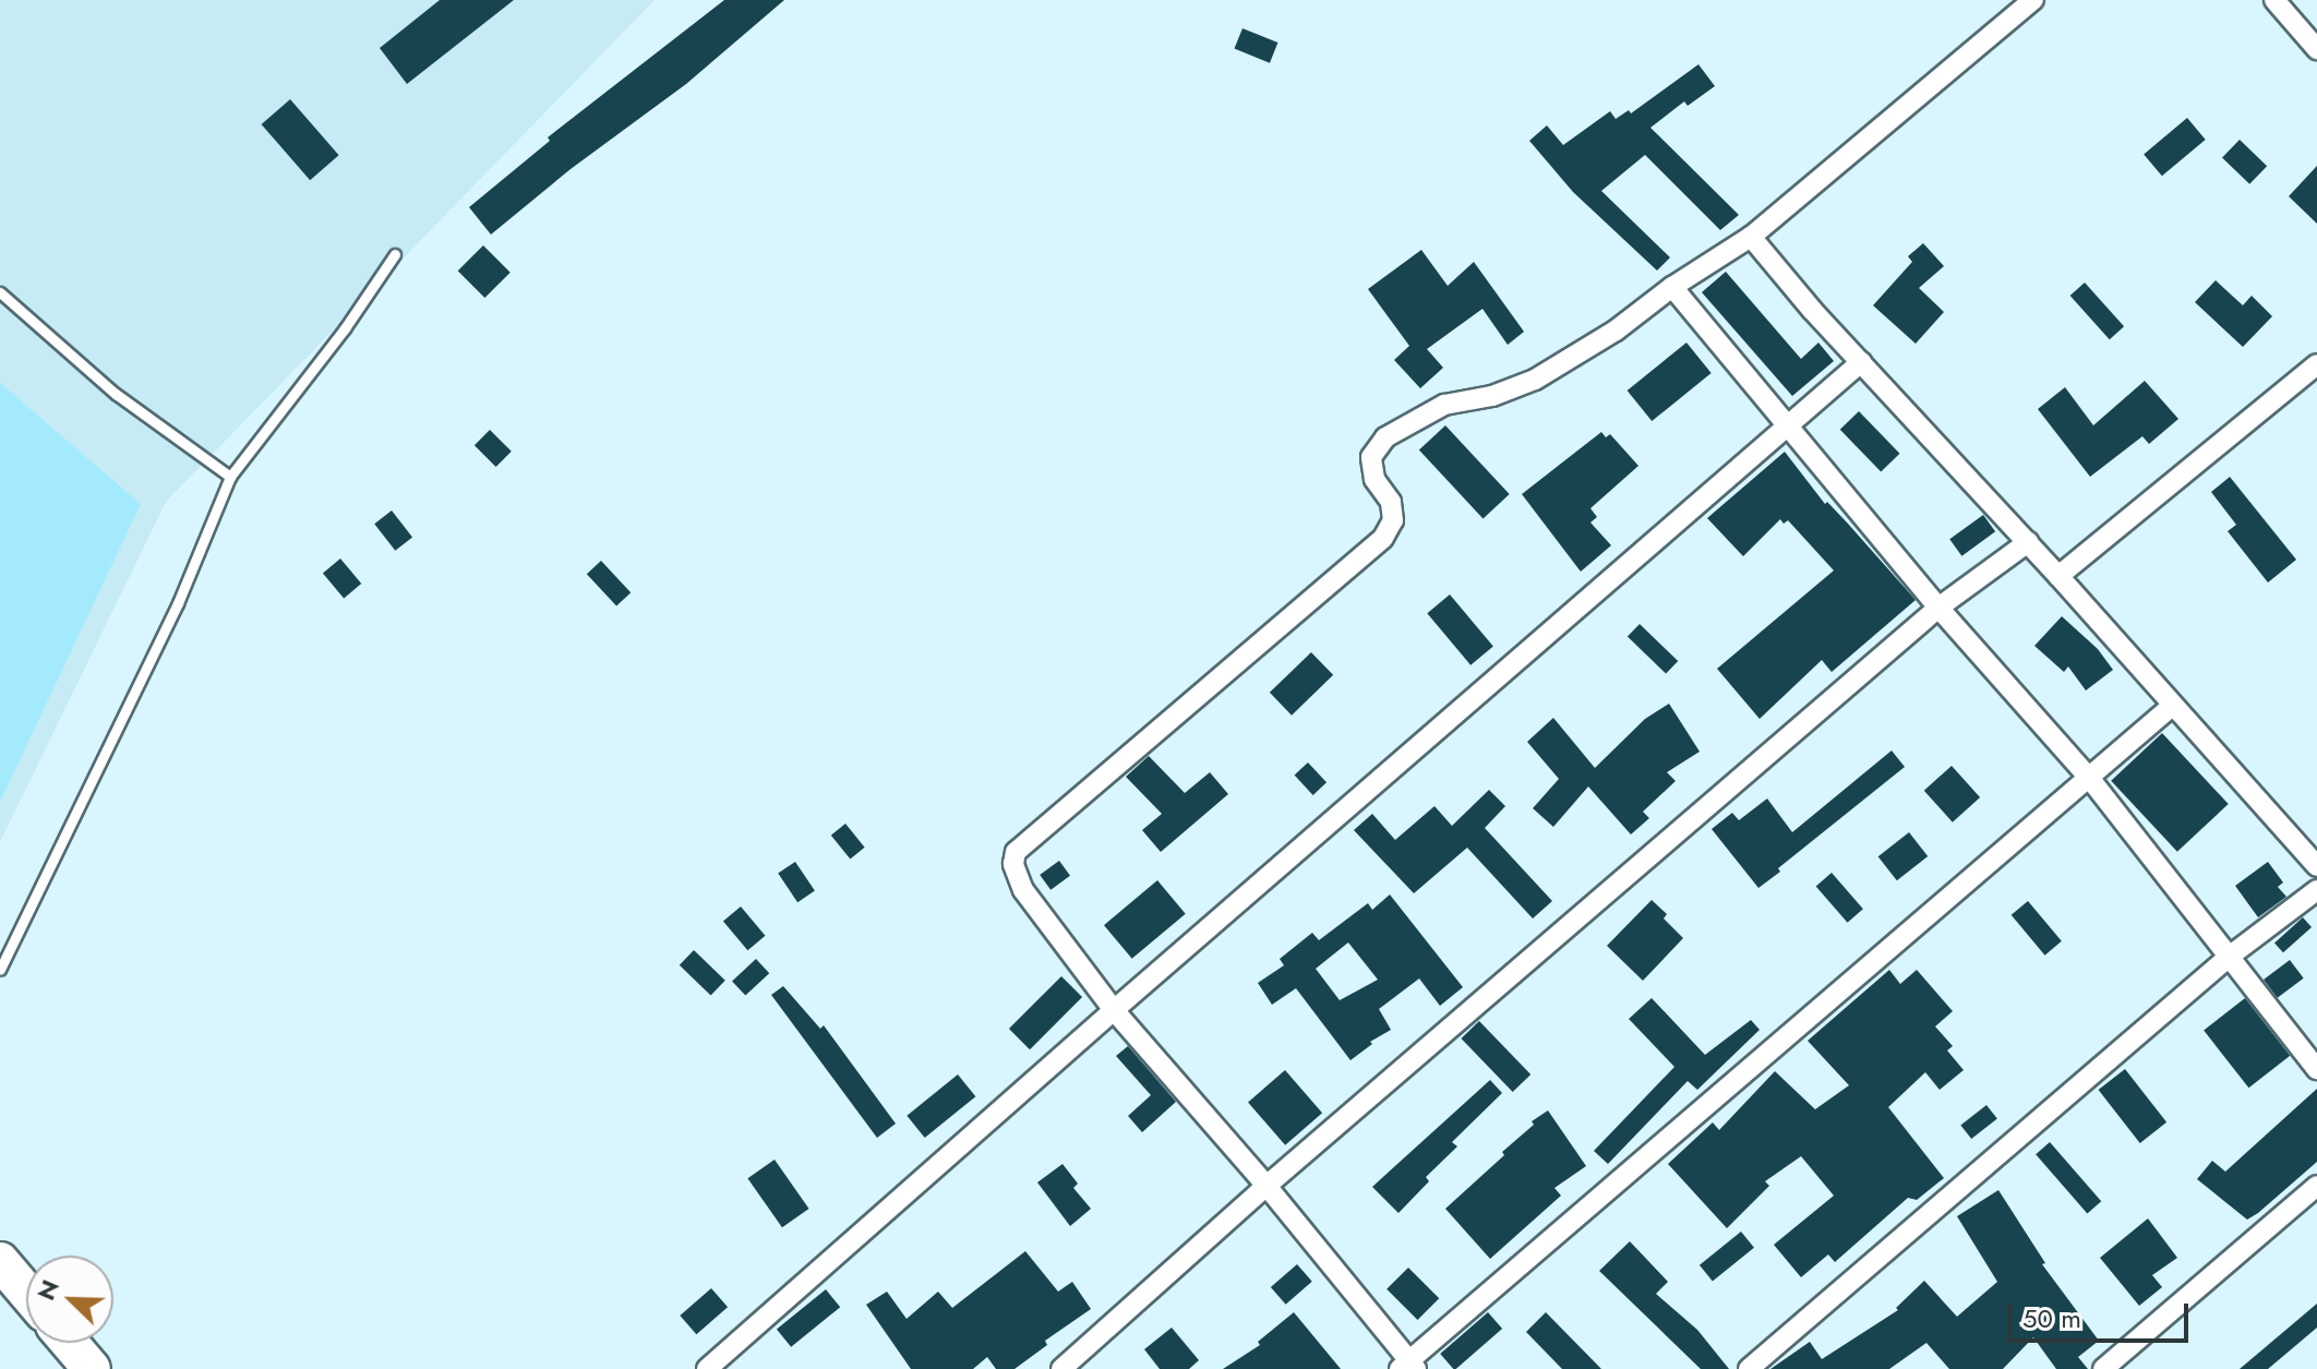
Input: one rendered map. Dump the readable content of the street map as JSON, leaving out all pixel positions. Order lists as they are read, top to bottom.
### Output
{
  "scale_bar": "50 m",
  "north": "top left"
}
